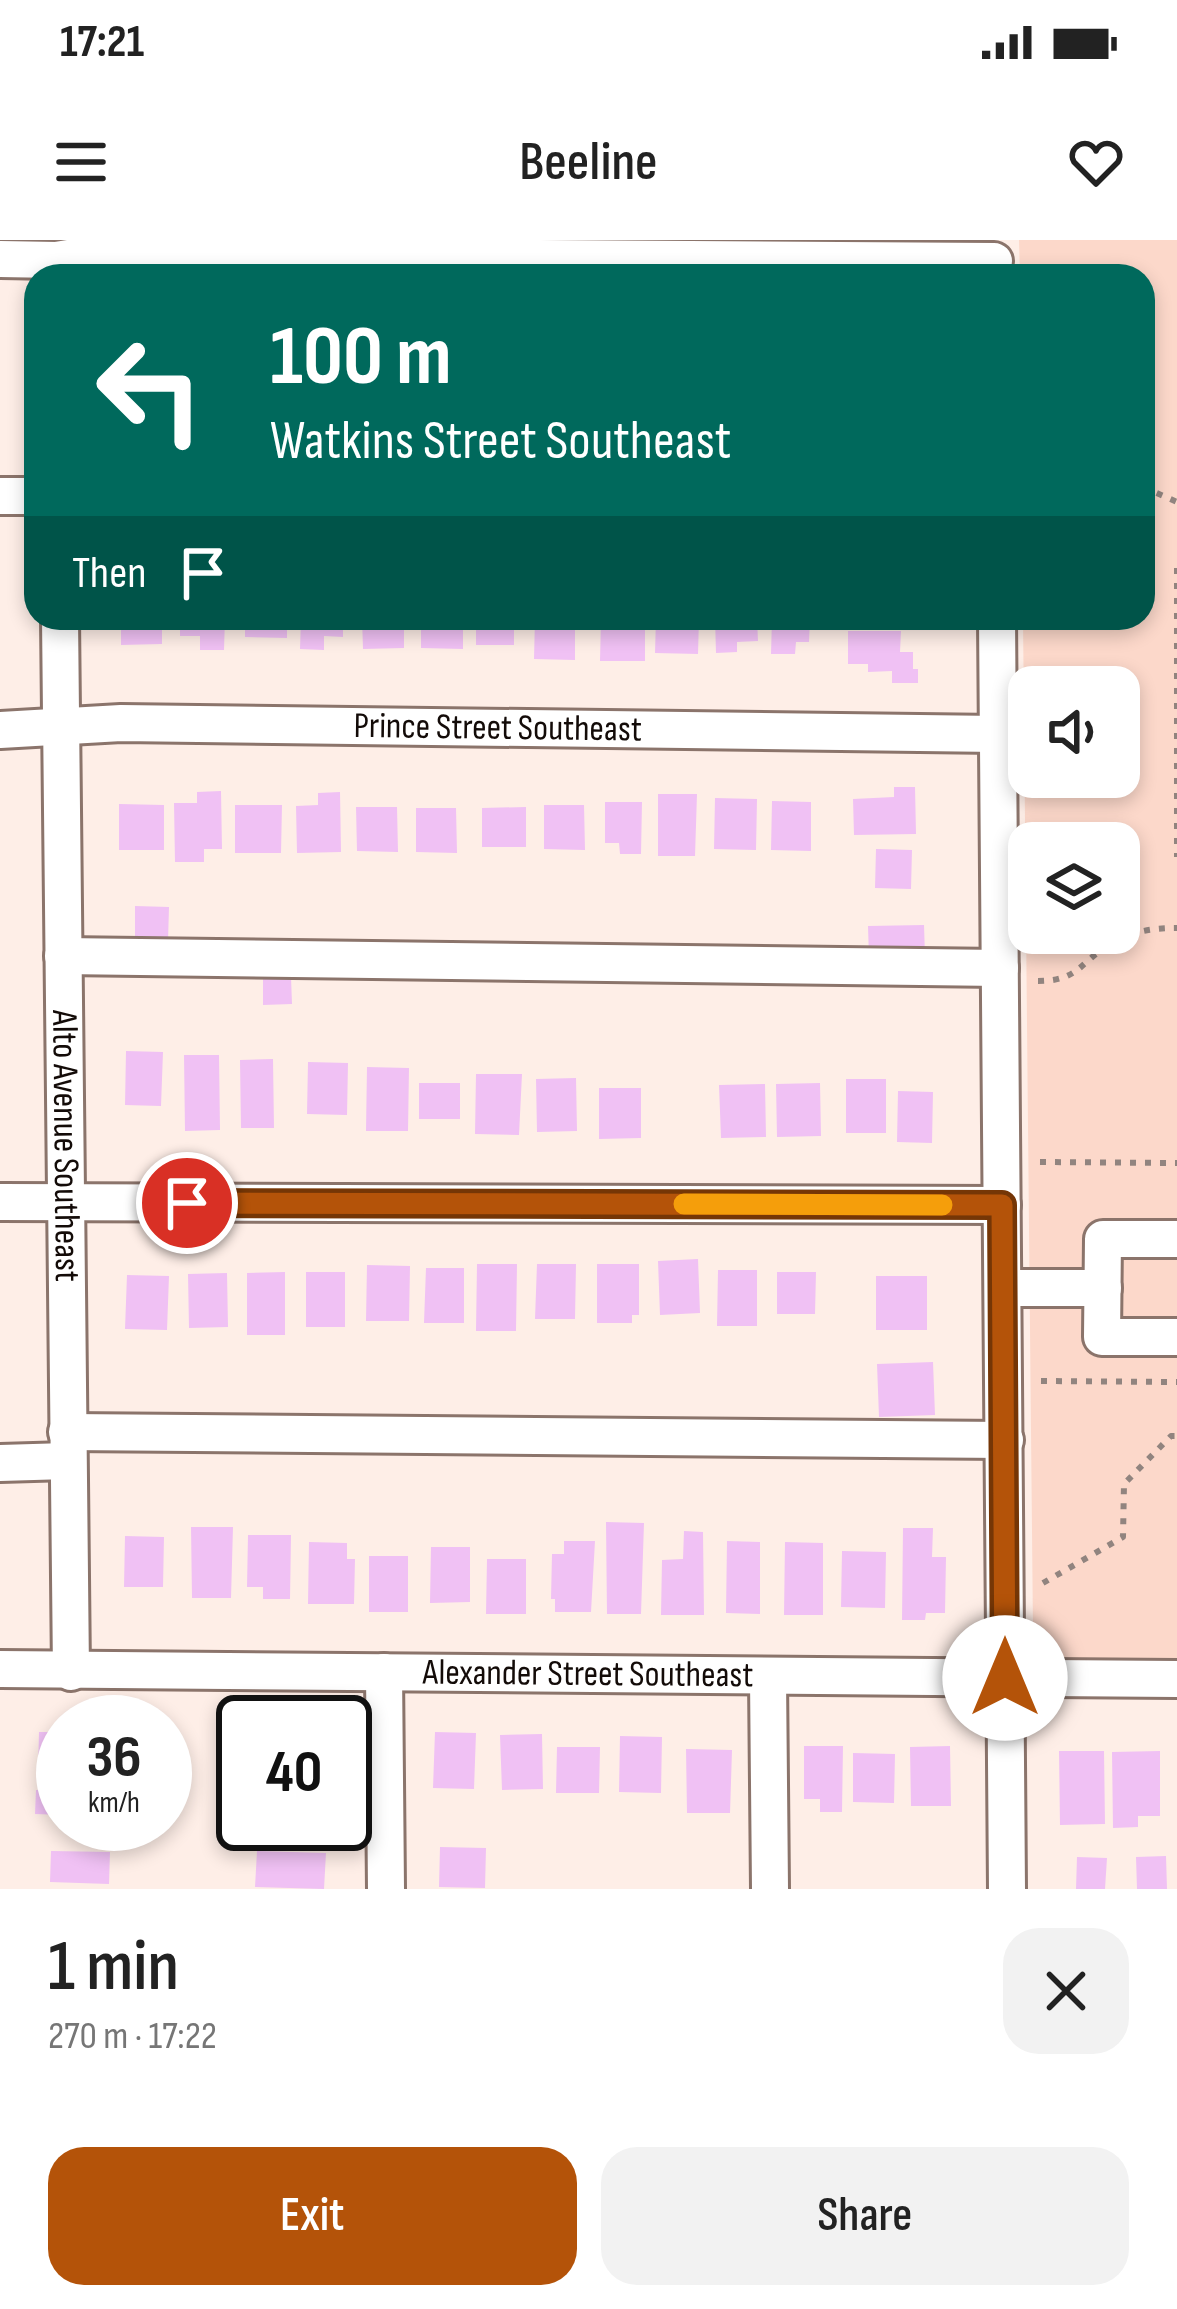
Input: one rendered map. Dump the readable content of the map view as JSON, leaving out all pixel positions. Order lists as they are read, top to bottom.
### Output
{
  "streets": {
    "street": ["Prince Street Southeast", "Alto Avenue Southeast", "Alexander Street Southeast"]
  },
  "crossings": [
    ["Prince Street Southeast", "Alto Avenue Southeast"],
    ["Alto Avenue Southeast", "Alexander Street Southeast"]
  ],
  "page": {
    "status": "17:21",
    "header": "Beeline",
    "turn": ["100 m", "Watkins Street Southeast"],
    "then": "Then",
    "speed": "36 km/h",
    "limit": "40",
    "heading": ["1 min", "270 m · 17:22"],
    "buttons": ["Exit", "Share"]
  }
}
